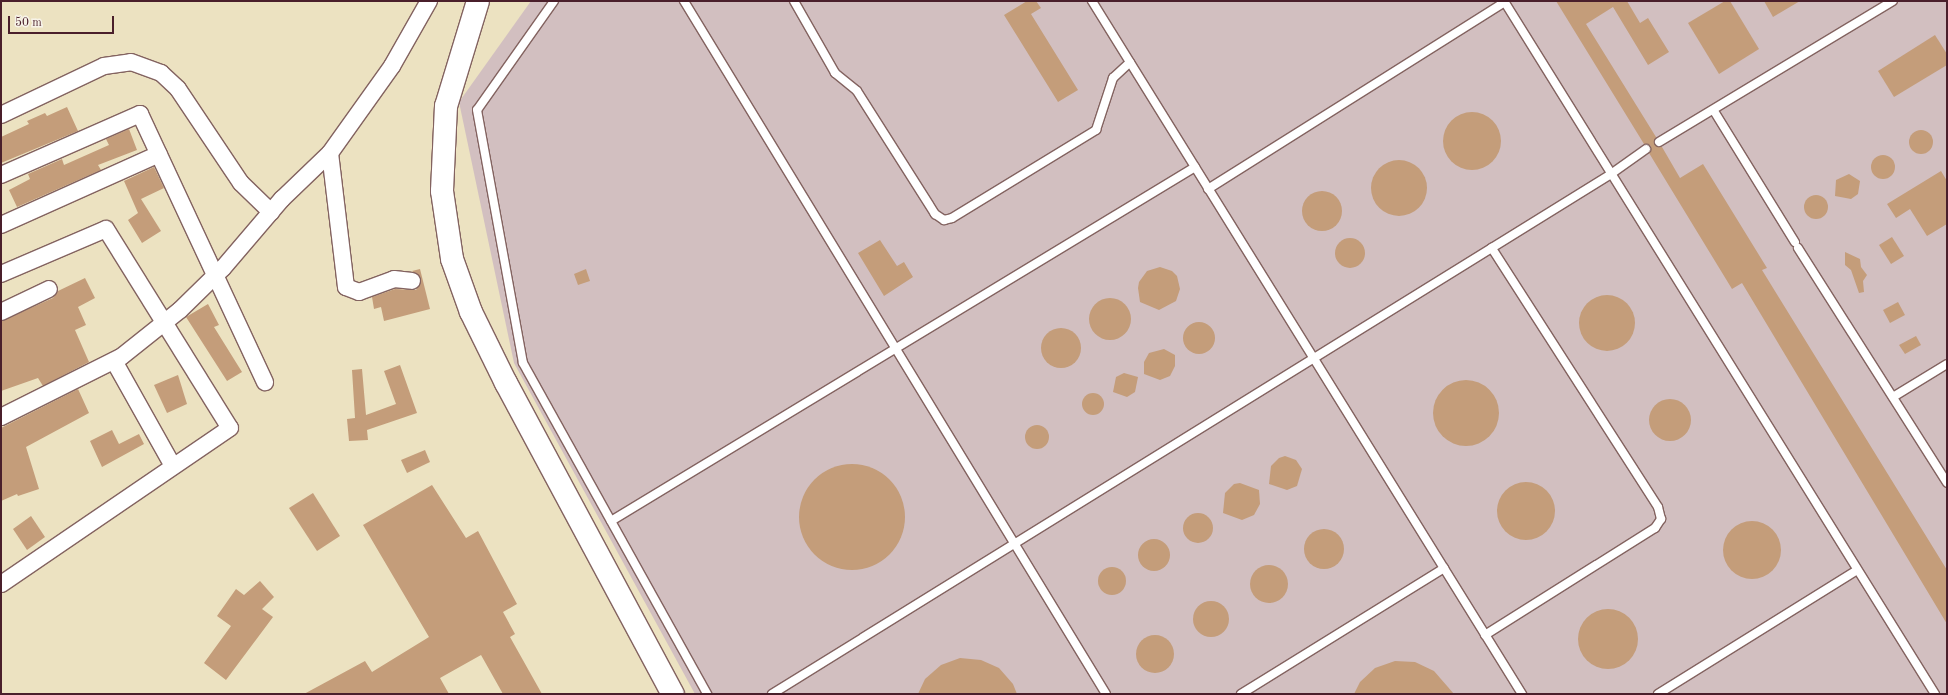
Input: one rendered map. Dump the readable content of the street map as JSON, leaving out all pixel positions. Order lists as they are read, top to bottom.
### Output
{
  "scale_bar": "50 m"
}
